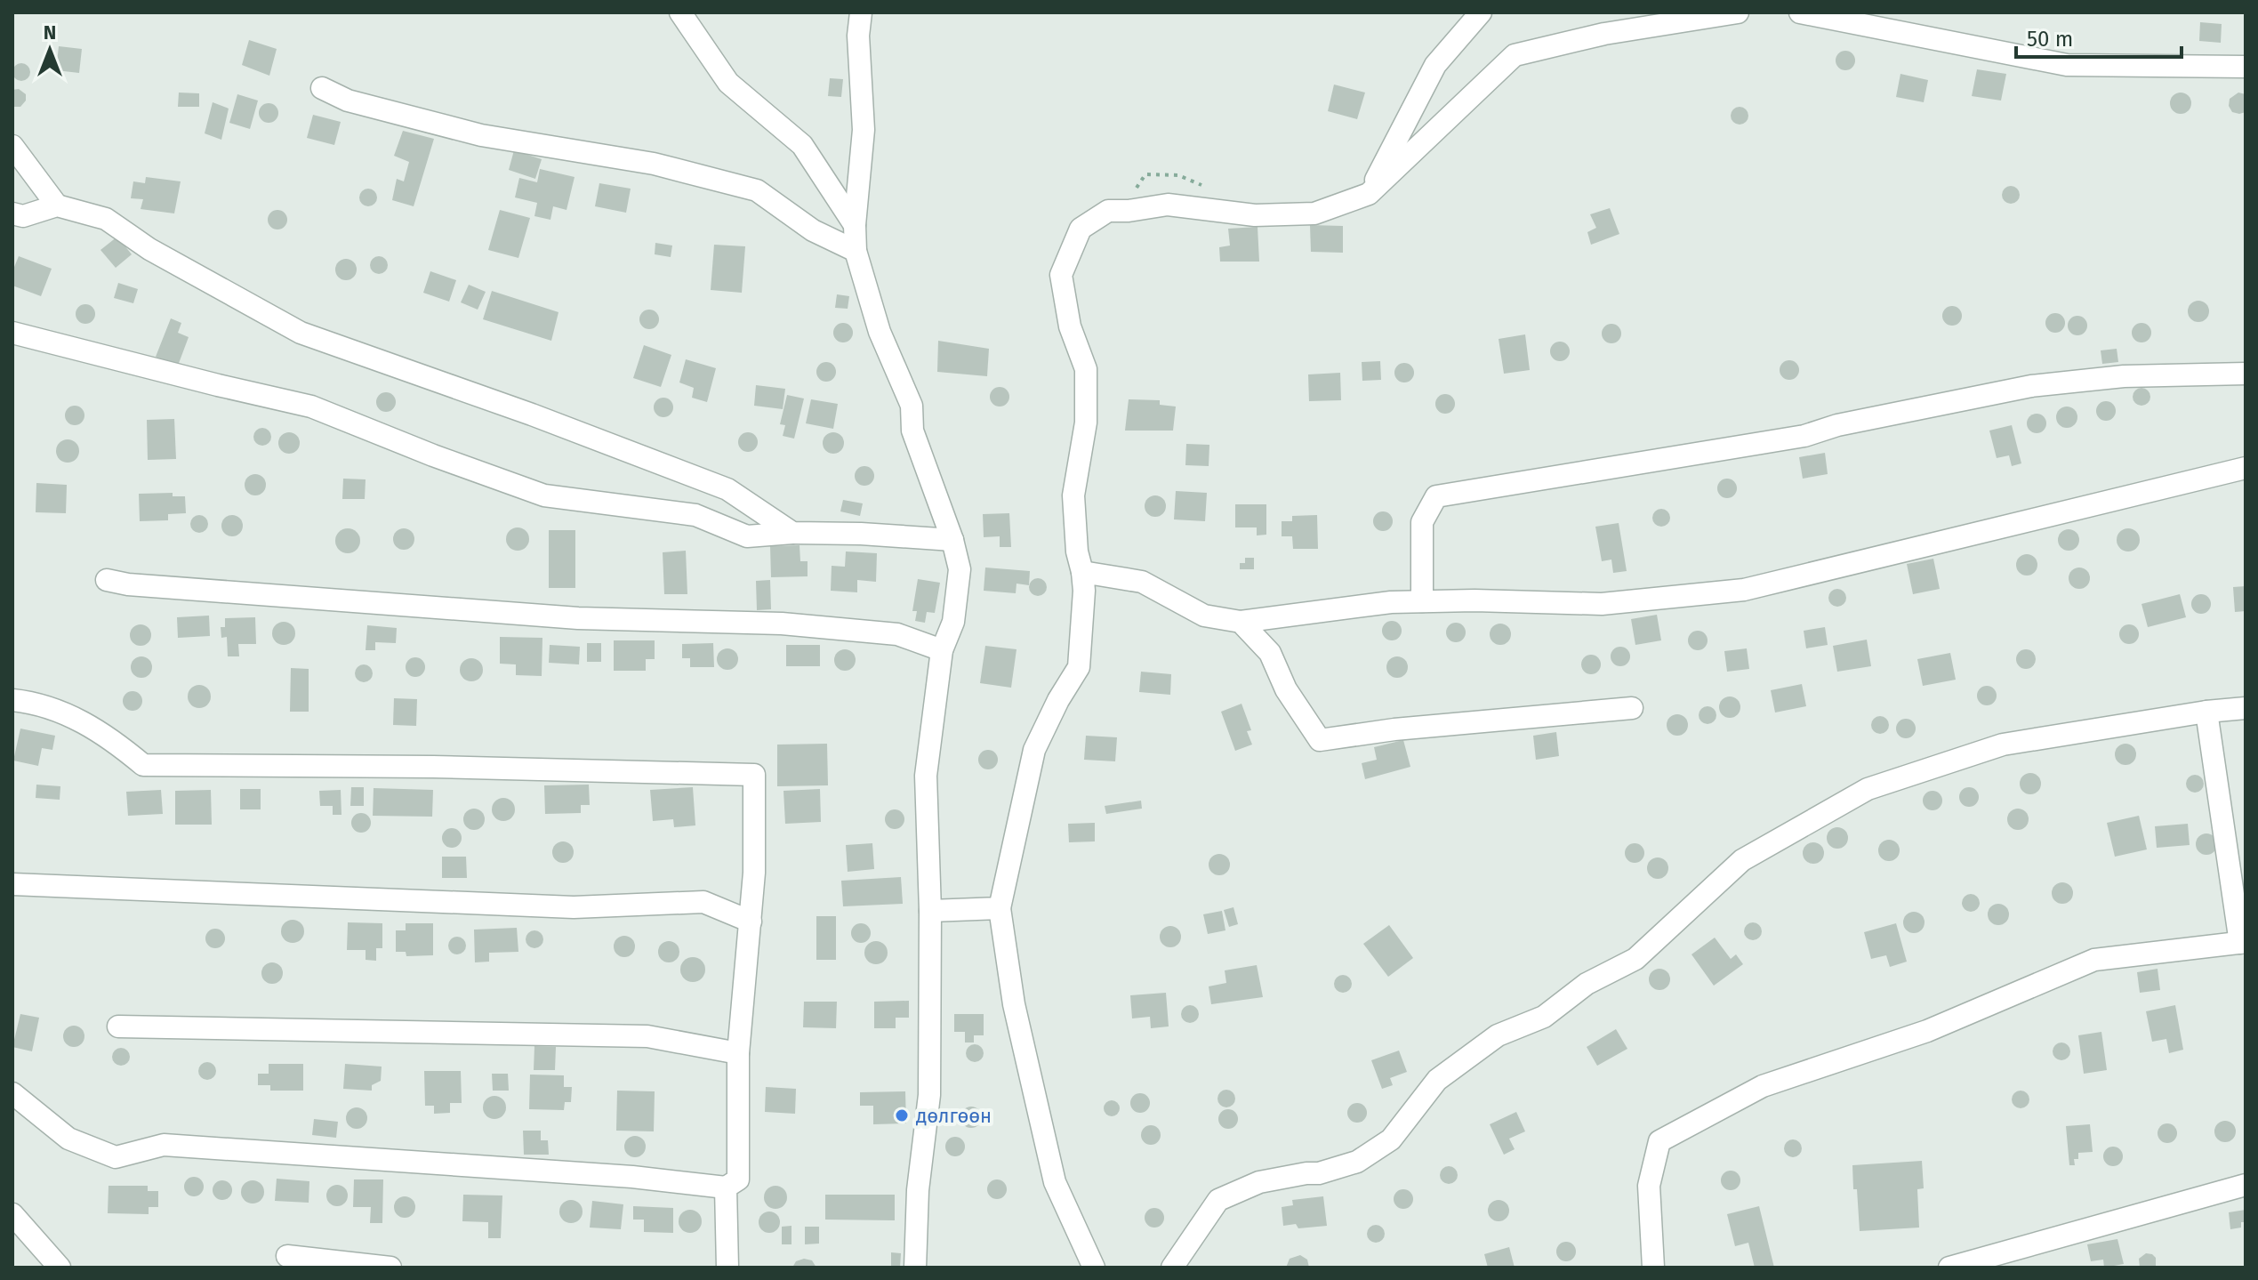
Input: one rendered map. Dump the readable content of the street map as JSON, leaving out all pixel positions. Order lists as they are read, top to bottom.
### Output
{
  "places": ["дөлгөөн"],
  "scale_bar": "50 m",
  "north": "top"
}
